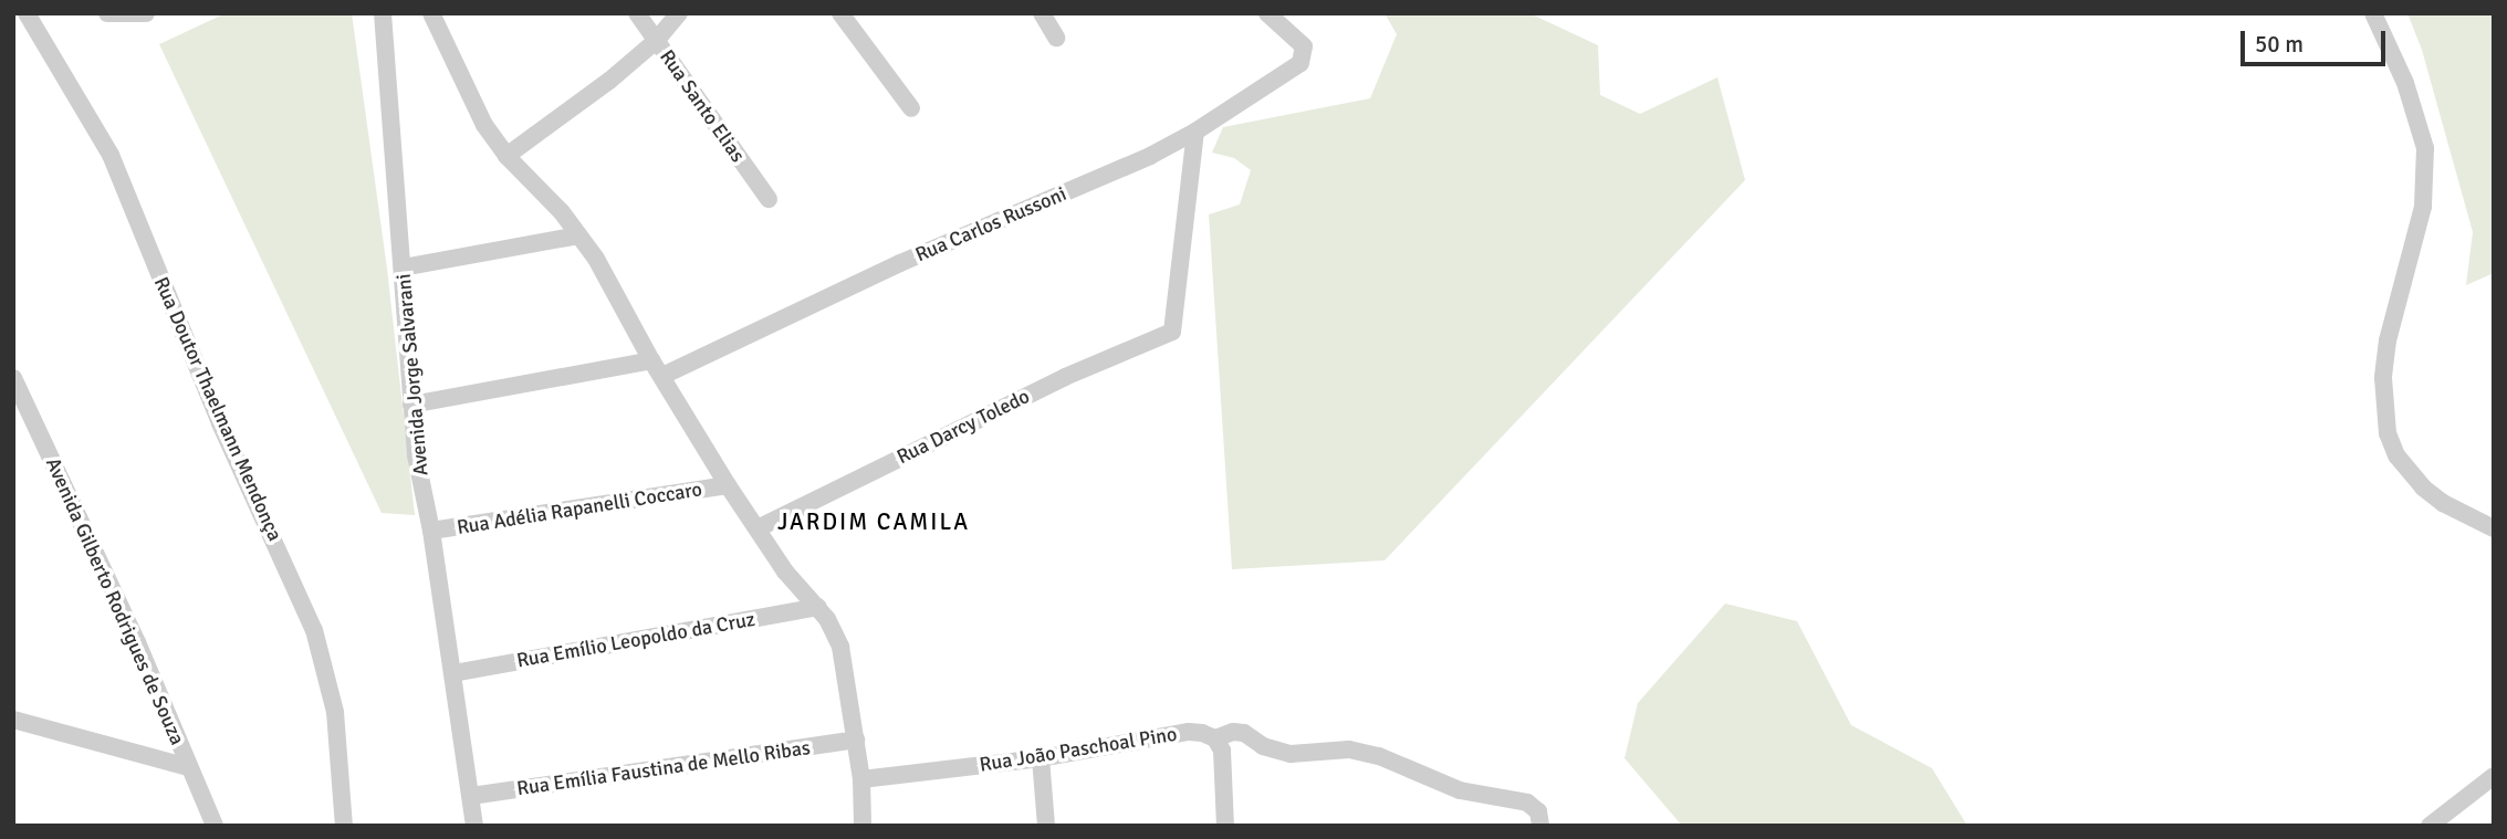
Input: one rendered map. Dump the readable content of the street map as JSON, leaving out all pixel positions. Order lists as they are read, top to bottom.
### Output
{
  "streets": {
    "street": [
      "Rua Santo Elias",
      "Rua Carlos Russoni",
      "Avenida Jorge Salvarani",
      "Rua Doutor Thaelmann Mendonça",
      "Rua Darcy Toledo",
      "Rua Adélia Rapanelli Coccaro",
      "Avenida Gilberto Rodrigues de Souza",
      "Rua Emílio Leopoldo da Cruz",
      "Rua João Paschoal Pino",
      "Rua Emília Faustina de Mello Ribas"
    ]
  },
  "crossings": [
    ["Rua Carlos Russoni", "Rua Darcy Toledo"],
    ["Avenida Jorge Salvarani", "Rua Adélia Rapanelli Coccaro"],
    ["Avenida Jorge Salvarani", "Rua Emílio Leopoldo da Cruz"],
    ["Avenida Jorge Salvarani", "Rua Emília Faustina de Mello Ribas"]
  ],
  "districts": ["JARDIM CAMILA"],
  "scale_bar": "50 m"
}
